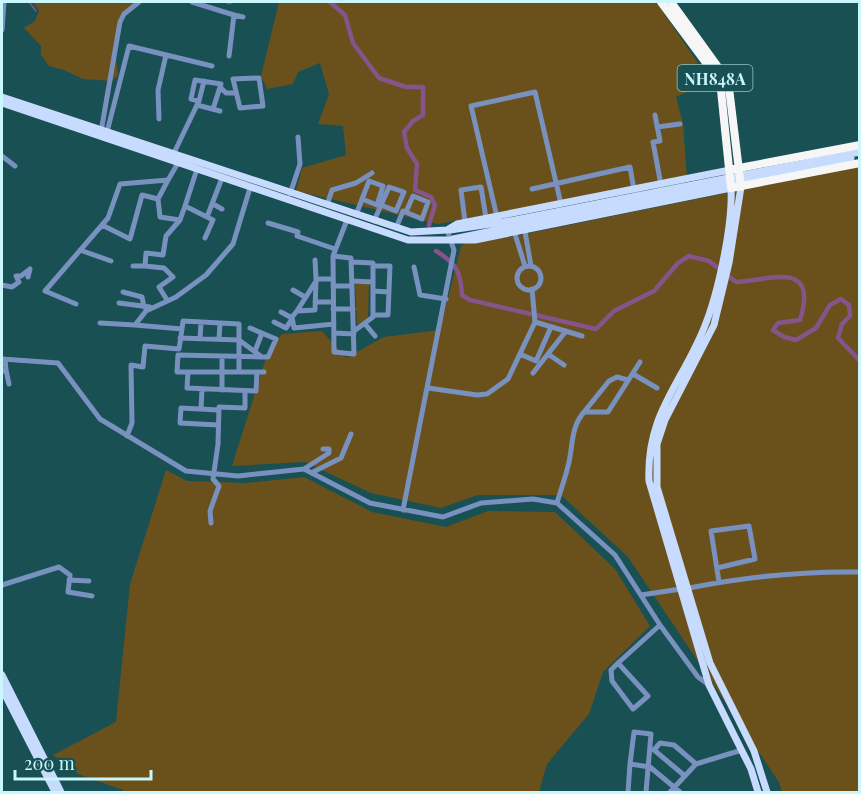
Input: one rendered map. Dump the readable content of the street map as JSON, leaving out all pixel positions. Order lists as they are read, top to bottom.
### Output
{
  "streets": {
    "highway": ["NH848A"]
  },
  "scale_bar": "200 m"
}
